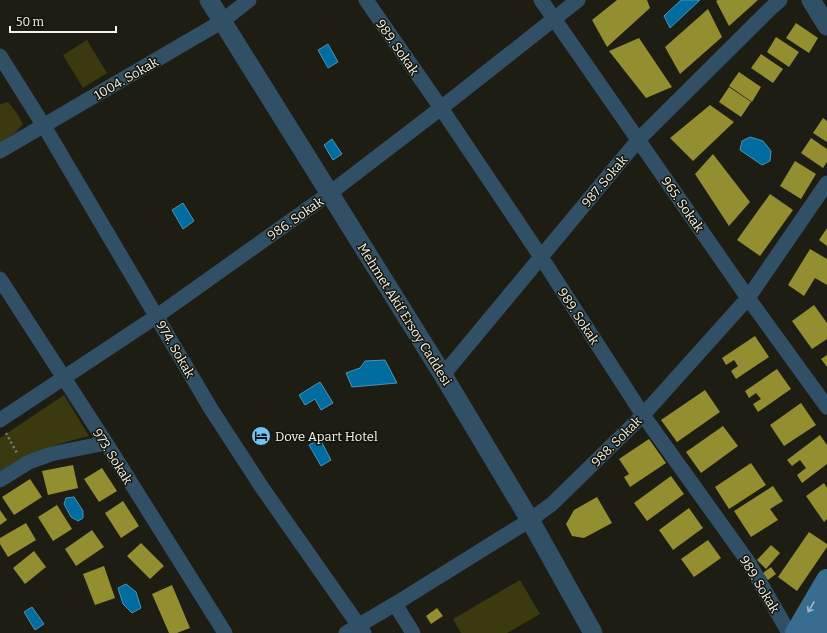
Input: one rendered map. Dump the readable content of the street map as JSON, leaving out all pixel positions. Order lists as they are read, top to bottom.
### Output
{
  "streets": {
    "street": [
      "989. Sokak",
      "1004. Sokak",
      "987. Sokak",
      "965. Sokak",
      "986. Sokak",
      "Mehmet Akif Ersoy Caddesi",
      "974. Sokak",
      "988. Sokak",
      "973. Sokak"
    ]
  },
  "crossings": [
    ["989. Sokak", "987. Sokak"],
    ["989. Sokak", "986. Sokak"],
    ["989. Sokak", "988. Sokak"],
    ["1004. Sokak", "Mehmet Akif Ersoy Caddesi"],
    ["1004. Sokak", "974. Sokak"],
    ["987. Sokak", "965. Sokak"],
    ["987. Sokak", "Mehmet Akif Ersoy Caddesi"],
    ["965. Sokak", "986. Sokak"],
    ["965. Sokak", "988. Sokak"],
    ["986. Sokak", "Mehmet Akif Ersoy Caddesi"],
    ["986. Sokak", "974. Sokak"],
    ["986. Sokak", "973. Sokak"],
    ["Mehmet Akif Ersoy Caddesi", "988. Sokak"],
    ["974. Sokak", "988. Sokak"]
  ],
  "places": {
    "hotel": ["Dove Apart Hotel"]
  },
  "scale_bar": "50 m"
}
